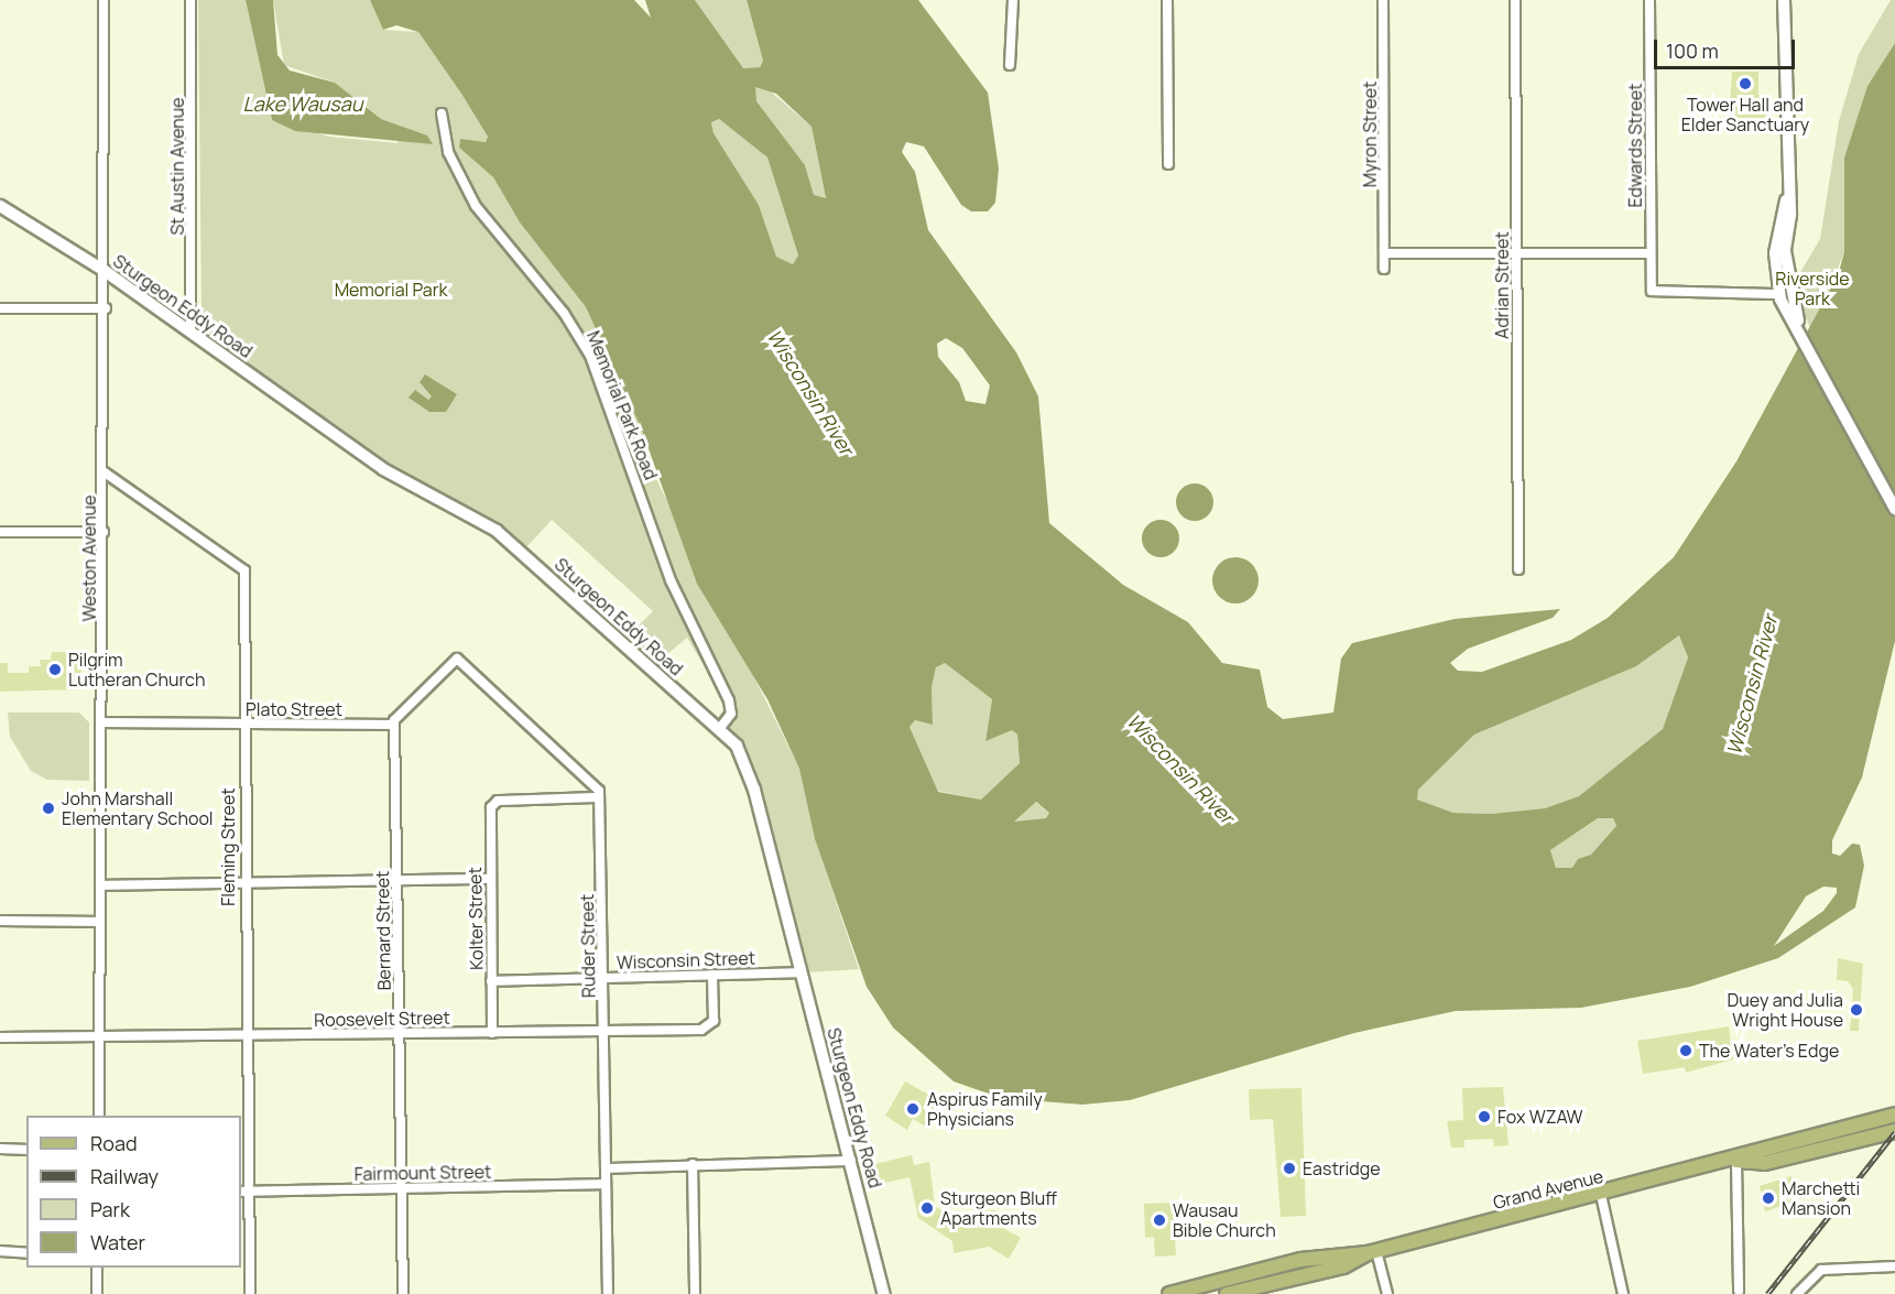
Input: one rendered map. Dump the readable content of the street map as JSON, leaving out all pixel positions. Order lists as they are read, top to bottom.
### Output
{
  "streets": {
    "main road": ["Grand Avenue"],
    "street": [
      "Myron Street",
      "Edwards Street",
      "St Austin Avenue",
      "Adrian Street",
      "Sturgeon Eddy Road",
      "Memorial Park Road",
      "Weston Avenue",
      "Plato Street",
      "Fleming Street",
      "Kolter Street",
      "Bernard Street",
      "Ruder Street",
      "Wisconsin Street",
      "Roosevelt Street",
      "Fairmount Street"
    ]
  },
  "crossings": [
    ["St Austin Avenue", "Sturgeon Eddy Road"],
    ["Sturgeon Eddy Road", "Memorial Park Road"],
    ["Sturgeon Eddy Road", "Weston Avenue"],
    ["Sturgeon Eddy Road", "Wisconsin Street"],
    ["Weston Avenue", "Plato Street"],
    ["Weston Avenue", "Fleming Street"],
    ["Weston Avenue", "Roosevelt Street"],
    ["Plato Street", "Fleming Street"],
    ["Plato Street", "Bernard Street"],
    ["Fleming Street", "Roosevelt Street"],
    ["Fleming Street", "Fairmount Street"],
    ["Kolter Street", "Ruder Street"],
    ["Kolter Street", "Wisconsin Street"],
    ["Kolter Street", "Roosevelt Street"],
    ["Bernard Street", "Roosevelt Street"],
    ["Bernard Street", "Fairmount Street"],
    ["Ruder Street", "Wisconsin Street"],
    ["Ruder Street", "Roosevelt Street"],
    ["Ruder Street", "Fairmount Street"],
    ["Wisconsin Street", "Roosevelt Street"]
  ],
  "water": ["Lake Wausau", "Wisconsin River"],
  "parks": ["Riverside Park", "Memorial Park"],
  "places": [
    "Tower Hall and Elder Sanctuary",
    "Pilgrim Lutheran Church",
    "John Marshall Elementary School",
    "Duey and Julia Wright House",
    "The Water's Edge",
    "Aspirus Family Physicians",
    "Fox WZAW",
    "Eastridge",
    "Marchetti Mansion",
    "Sturgeon Bluff Apartments",
    "Wausau Bible Church"
  ],
  "legend": [
    "Road",
    "Railway",
    "Park",
    "Water"
  ],
  "scale_bar": "100 m"
}
